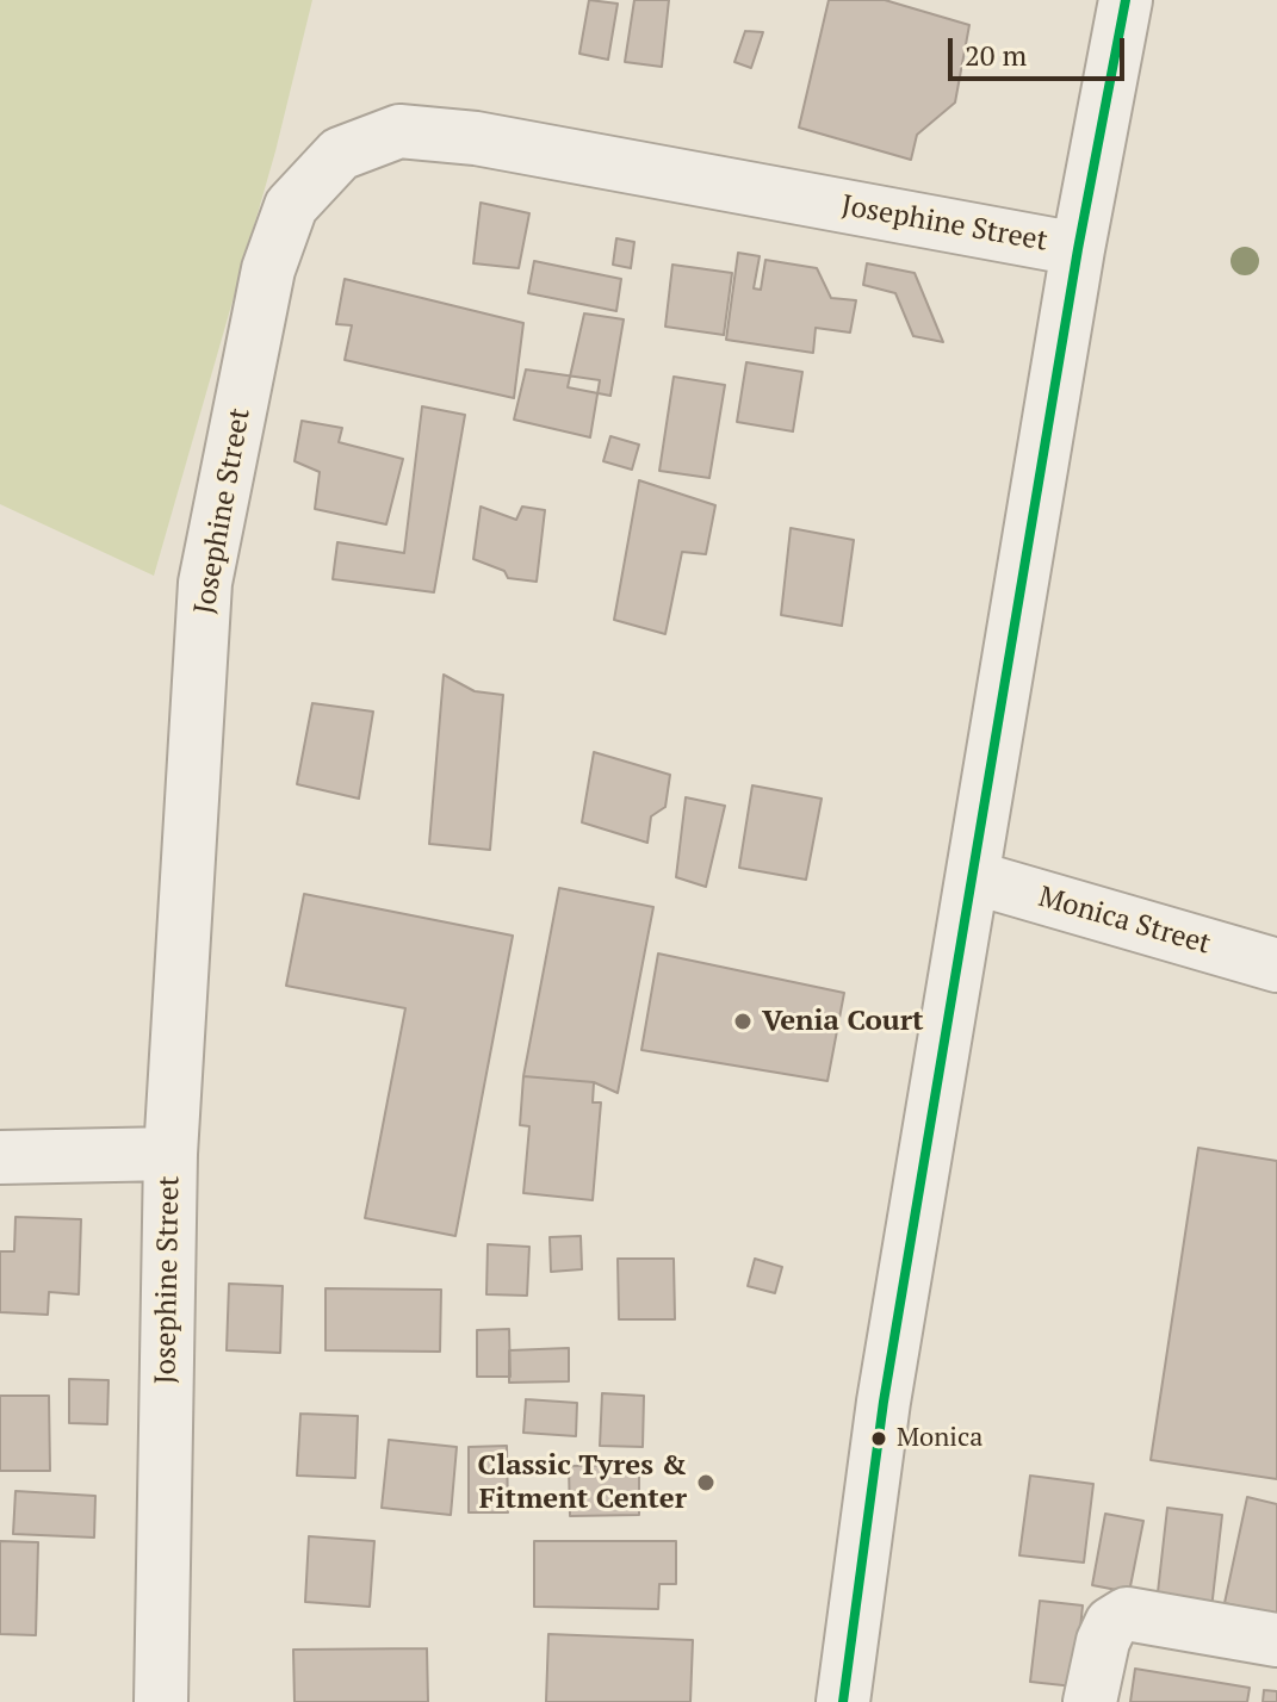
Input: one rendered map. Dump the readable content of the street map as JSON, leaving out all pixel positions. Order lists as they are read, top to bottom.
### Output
{
  "streets": {
    "street": ["Josephine Street", "Monica Street"]
  },
  "places": ["Venia Court", "Monica", "Classic Tyres & Fitment Center"],
  "scale_bar": "20 m"
}
